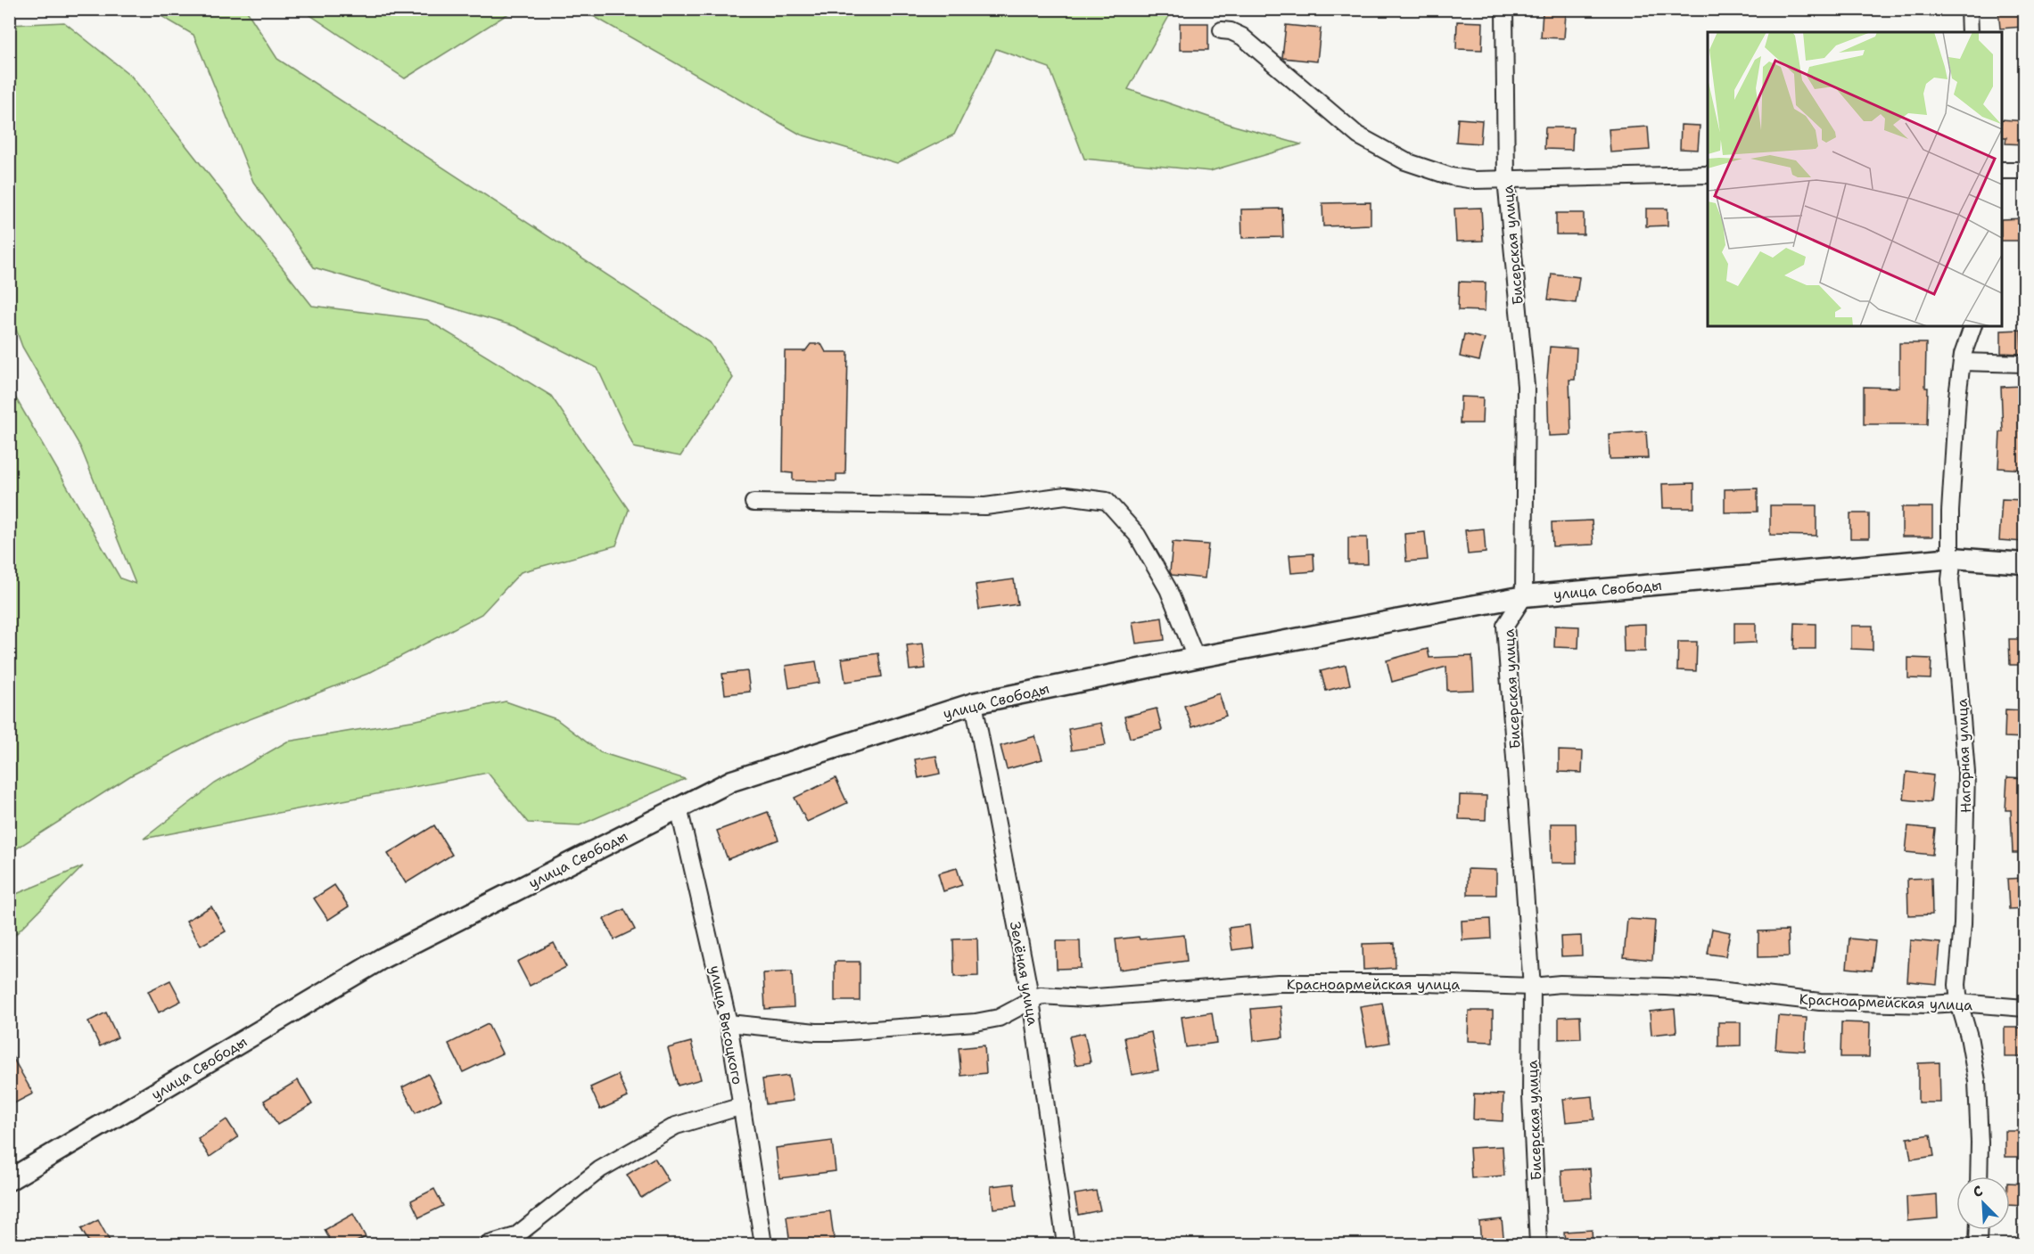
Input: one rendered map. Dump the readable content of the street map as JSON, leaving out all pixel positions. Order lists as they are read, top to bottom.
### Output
{
  "streets": {
    "street": [
      "Бисерская улица",
      "улица Свободы",
      "Нагорная улица",
      "Зелёная улица",
      "Красноармейская улица",
      "улица Высоцкого"
    ]
  },
  "crossings": [
    ["Бисерская улица", "улица Свободы"],
    ["Бисерская улица", "Красноармейская улица"],
    ["улица Свободы", "Нагорная улица"],
    ["улица Свободы", "Зелёная улица"],
    ["улица Свободы", "улица Высоцкого"],
    ["Нагорная улица", "Красноармейская улица"],
    ["Зелёная улица", "Красноармейская улица"],
    ["Красноармейская улица", "улица Высоцкого"]
  ],
  "north": "top left"
}
